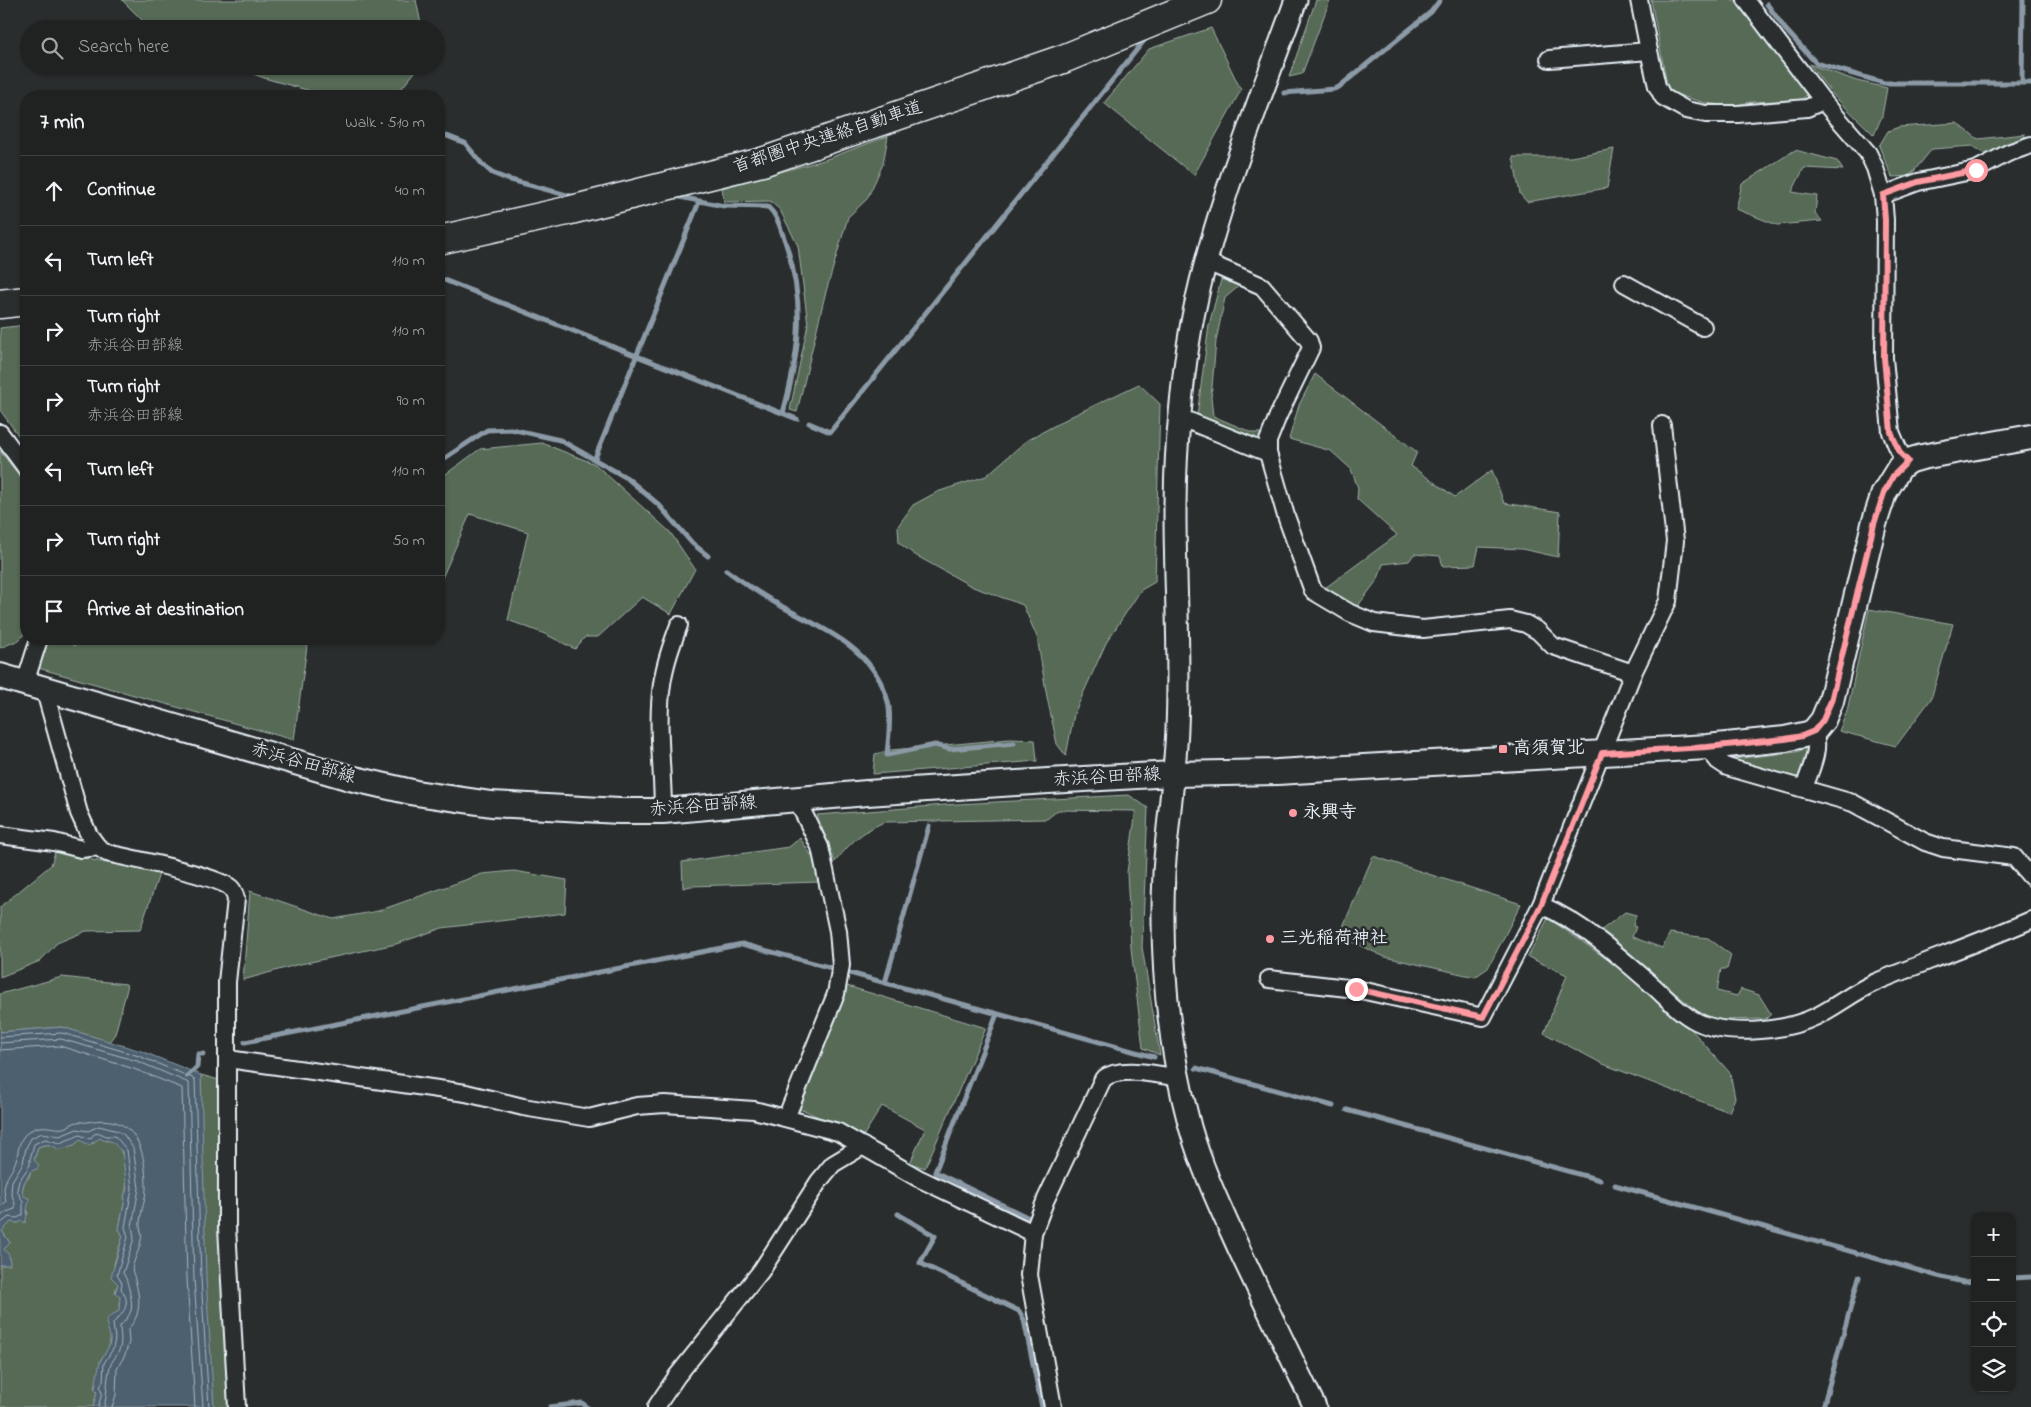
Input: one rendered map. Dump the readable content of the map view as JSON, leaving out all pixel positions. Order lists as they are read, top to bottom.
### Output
{
  "streets": {
    "highway": ["首都圏中央連絡自動車道"],
    "main road": ["赤浜谷田部線"]
  },
  "places": {
    "transit": ["高須賀北"],
    "other": ["永興寺", "三光稲荷神社"]
  },
  "page": {
    "search": "Search here",
    "heading": ["7 min", "Walk · 510 m"],
    "list": [
      ["Continue", "40 m"],
      ["Turn left", "110 m"],
      ["Turn right", "赤浜谷田部線", "110 m"],
      ["Turn right", "赤浜谷田部線", "90 m"],
      ["Turn left", "110 m"],
      ["Turn right", "50 m"],
      "Arrive at destination"
    ],
    "map_buttons": ["+", "−"]
  }
}
